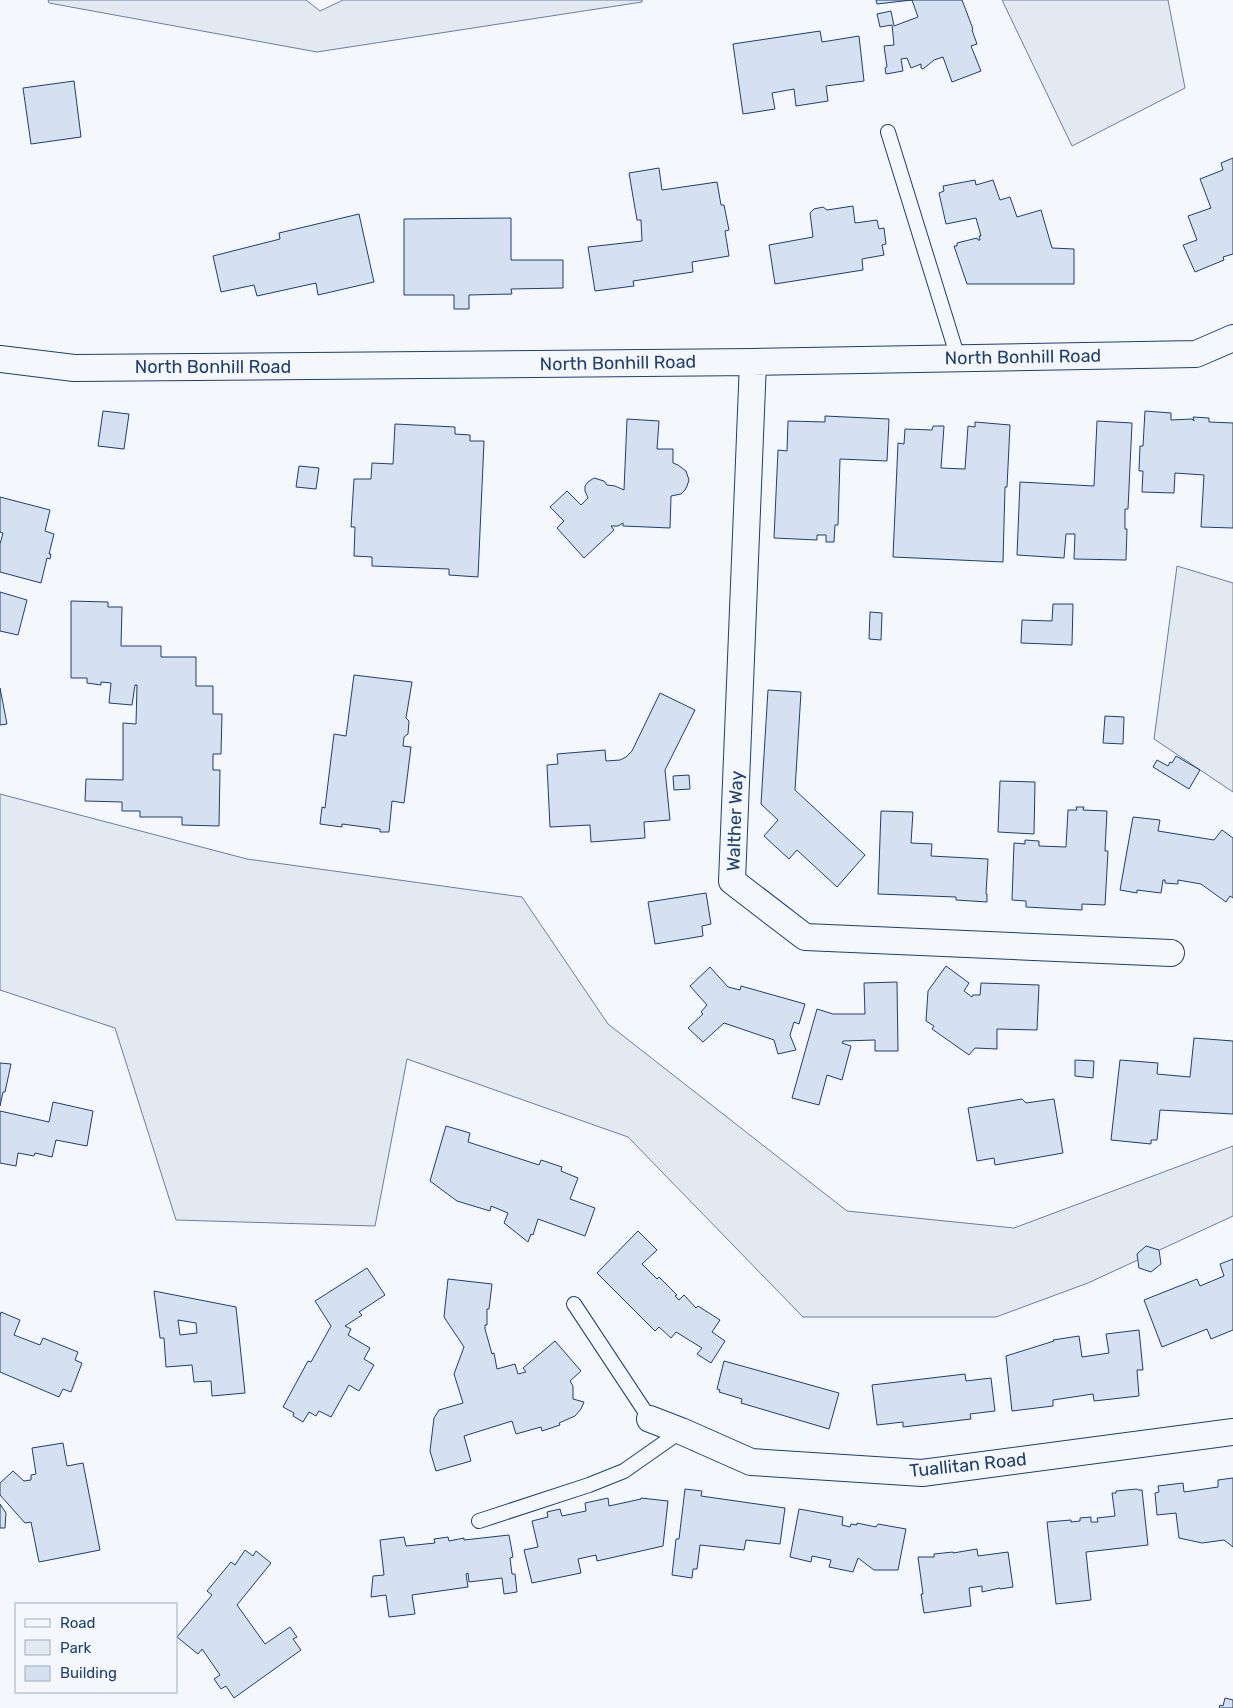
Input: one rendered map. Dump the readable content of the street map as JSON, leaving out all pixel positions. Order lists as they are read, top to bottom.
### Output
{
  "streets": {
    "street": ["North Bonhill Road", "Walther Way", "Tuallitan Road"]
  },
  "crossings": [
    ["North Bonhill Road", "Walther Way"]
  ],
  "legend": ["Road", "Park", "Building"]
}
